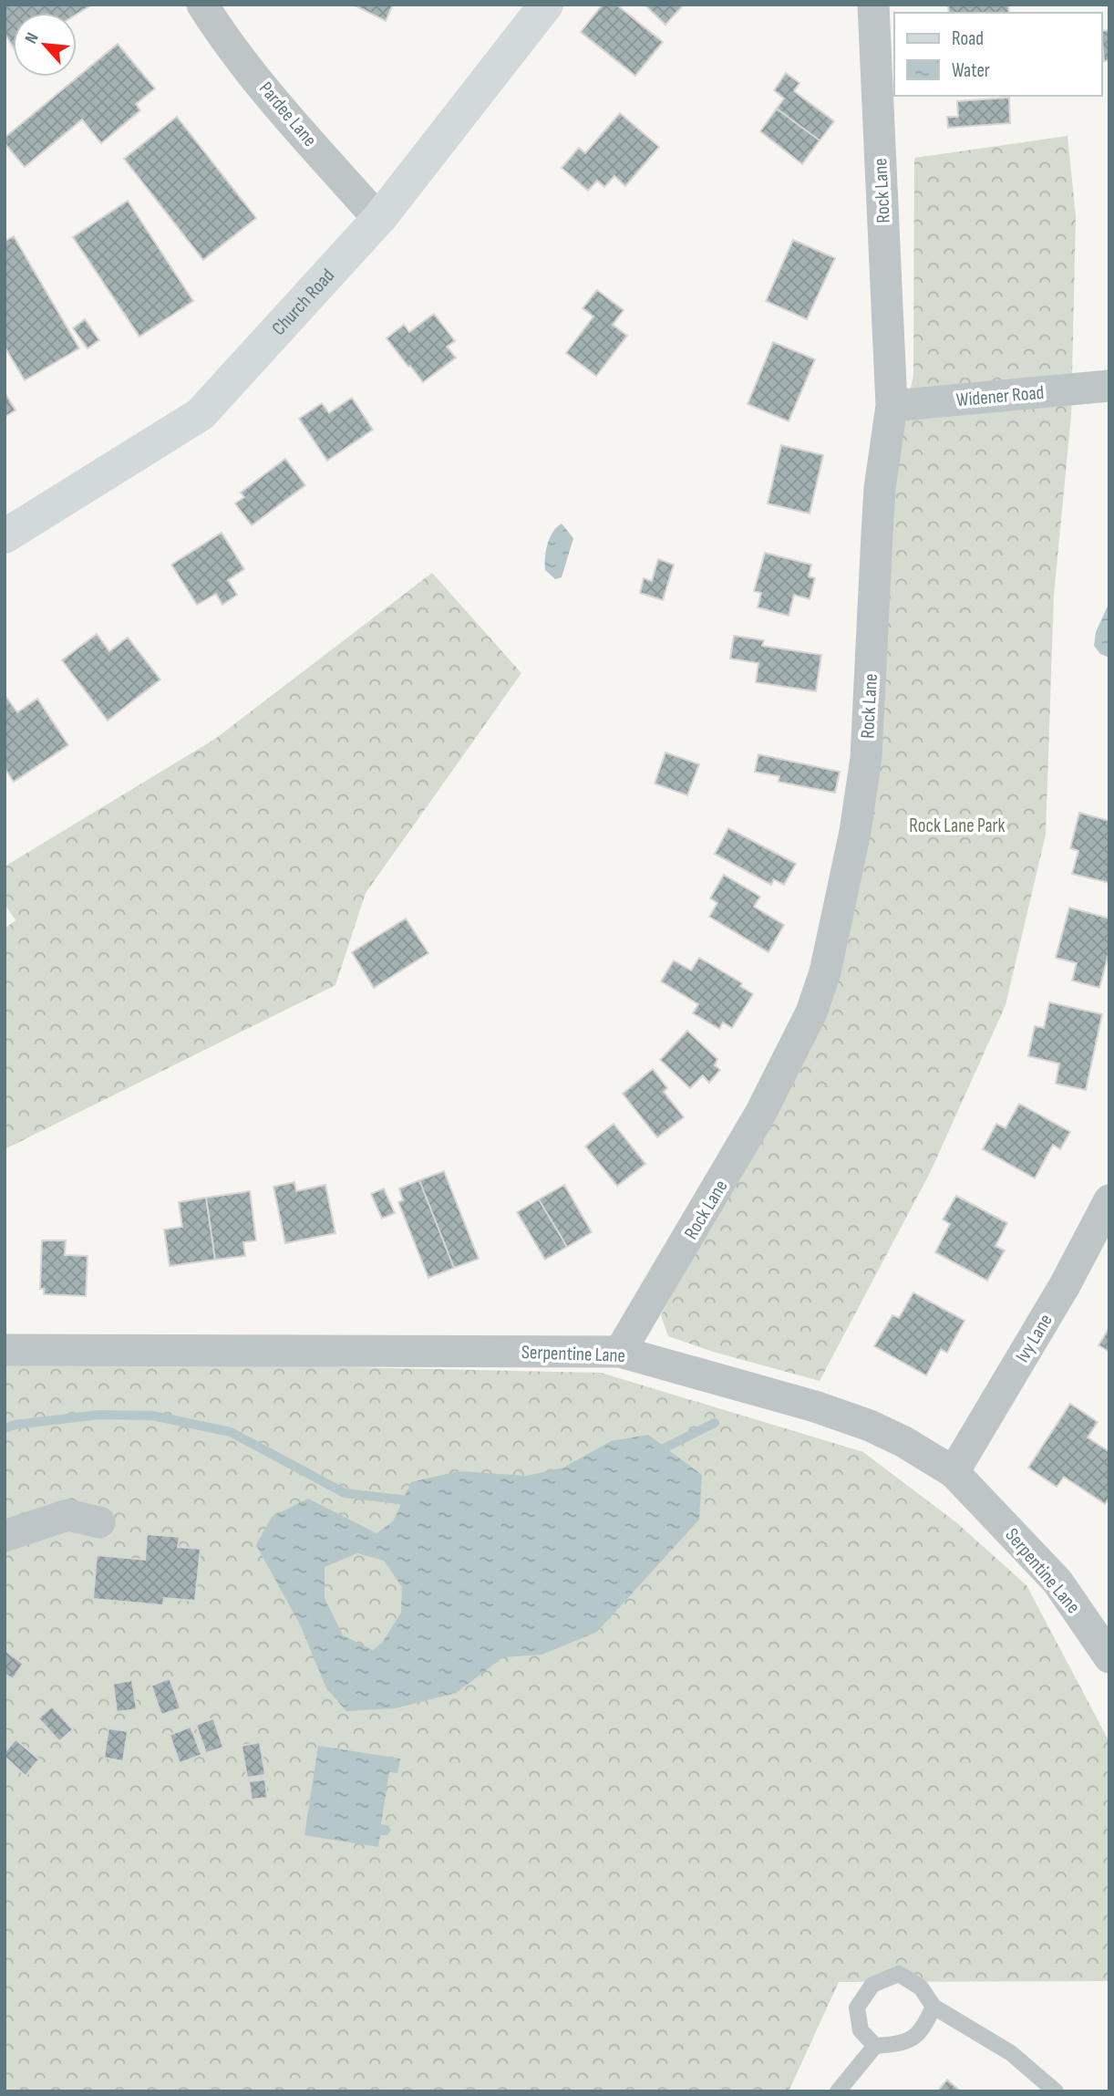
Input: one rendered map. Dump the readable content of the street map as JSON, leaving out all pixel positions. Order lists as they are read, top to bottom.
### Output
{
  "streets": {
    "main road": ["Church Road"],
    "street": [
      "Pardee Lane",
      "Rock Lane",
      "Widener Road",
      "Ivy Lane",
      "Serpentine Lane"
    ]
  },
  "crossings": [
    ["Pardee Lane", "Church Road"],
    ["Rock Lane", "Widener Road"],
    ["Rock Lane", "Serpentine Lane"],
    ["Ivy Lane", "Serpentine Lane"]
  ],
  "parks": ["Rock Lane Park"],
  "legend": ["Road", "Water"],
  "north": "top left"
}
